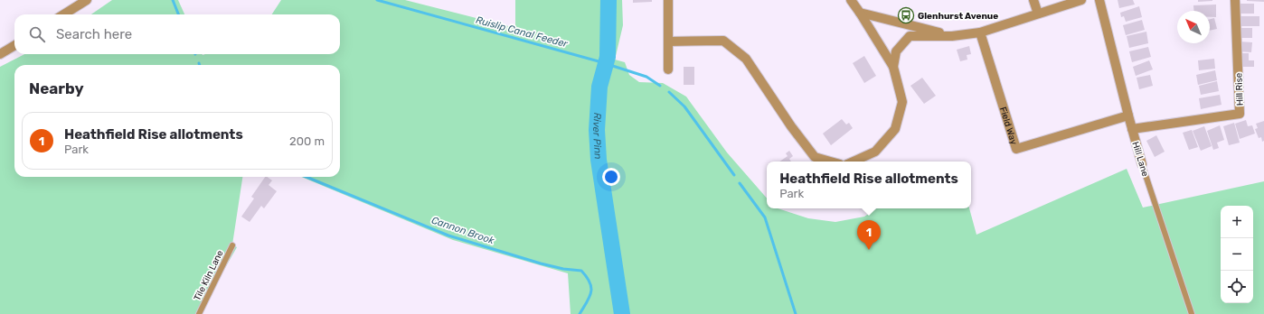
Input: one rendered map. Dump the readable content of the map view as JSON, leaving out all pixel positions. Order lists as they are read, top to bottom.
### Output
{
  "streets": {
    "street": ["Hill Rise", "Field Way", "Hill Lane"],
    "lane": ["Tile Kiln Lane"]
  },
  "crossings": [
    ["Hill Rise", "Hill Lane"],
    ["Field Way", "Hill Lane"]
  ],
  "water": ["Ruislip Canal Feeder", "River Pinn", "Cannon Brook"],
  "places": {
    "bus stop": ["Glenhurst Avenue"]
  },
  "north": "top left",
  "page": {
    "search": "Search here",
    "heading": "Nearby",
    "list": [
      {
        "mark": "1",
        "name": "Heathfield Rise allotments",
        "note": "Park",
        "value": "200 m"
      }
    ],
    "popup": ["Heathfield Rise allotments", "Park"],
    "map_buttons": ["+", "−"],
    "pins": "1"
  }
}
